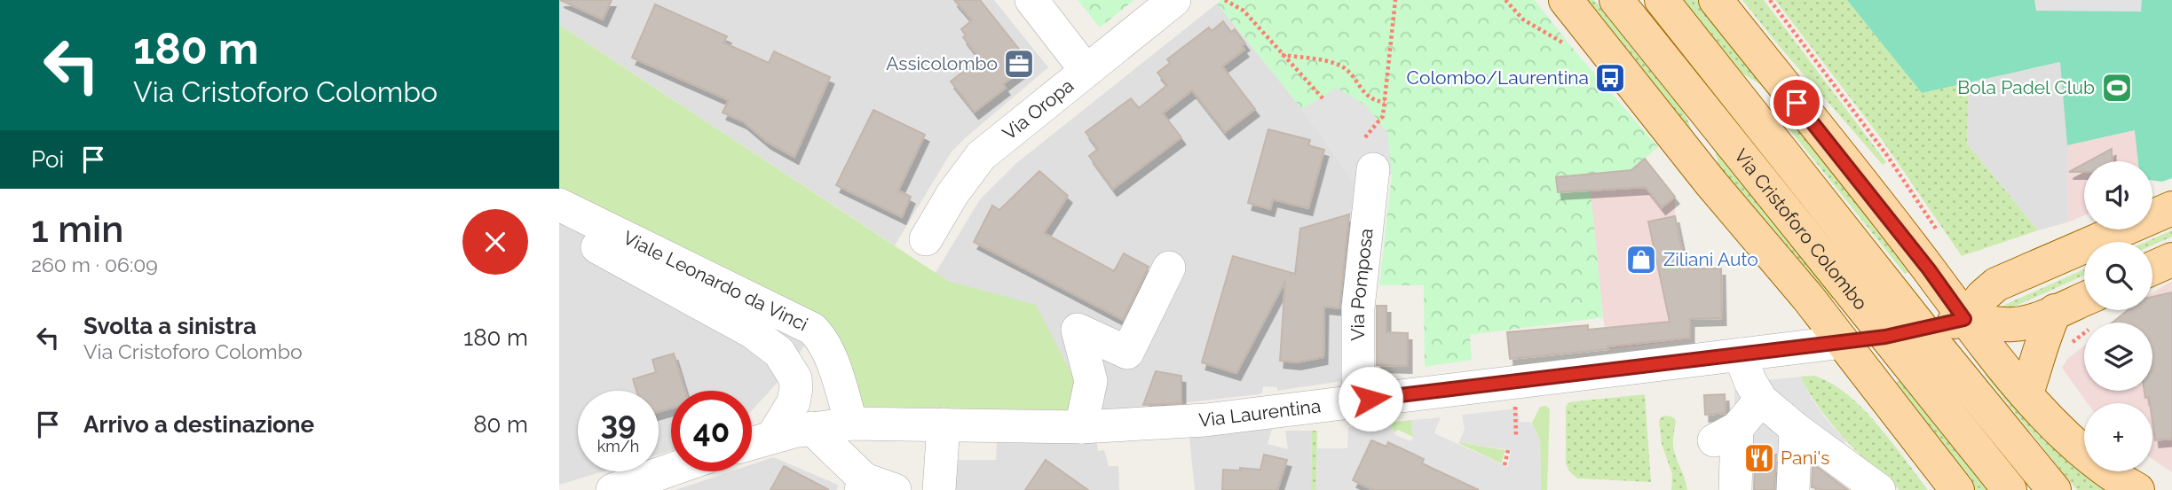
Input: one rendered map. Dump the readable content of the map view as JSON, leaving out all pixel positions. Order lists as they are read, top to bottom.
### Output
{
  "streets": {
    "main road": ["Via Cristoforo Colombo", "Via Laurentina"],
    "street": ["Via Oropa", "Viale Leonardo da Vinci", "Via Pomposa"]
  },
  "crossings": [
    ["Via Cristoforo Colombo", "Via Laurentina"],
    ["Viale Leonardo da Vinci", "Via Laurentina"],
    ["Via Pomposa", "Via Laurentina"]
  ],
  "places": {
    "office": ["Assicolombo"],
    "bus stop": ["Colombo/Laurentina"],
    "sports": ["Bola Padel Club"],
    "shop": ["Ziliani Auto"],
    "restaurant": ["Pani's"]
  },
  "page": {
    "turn": ["180 m", "Via Cristoforo Colombo"],
    "then": "Poi",
    "map_buttons": "+",
    "heading": ["1 min", "260 m · 06:09"],
    "list": [
      {
        "name": "Svolta a sinistra",
        "note": "Via Cristoforo Colombo",
        "value": "180 m"
      },
      {
        "name": "Arrivo a destinazione",
        "value": "80 m"
      }
    ],
    "speed": "39 km/h",
    "limit": "40"
  }
}
